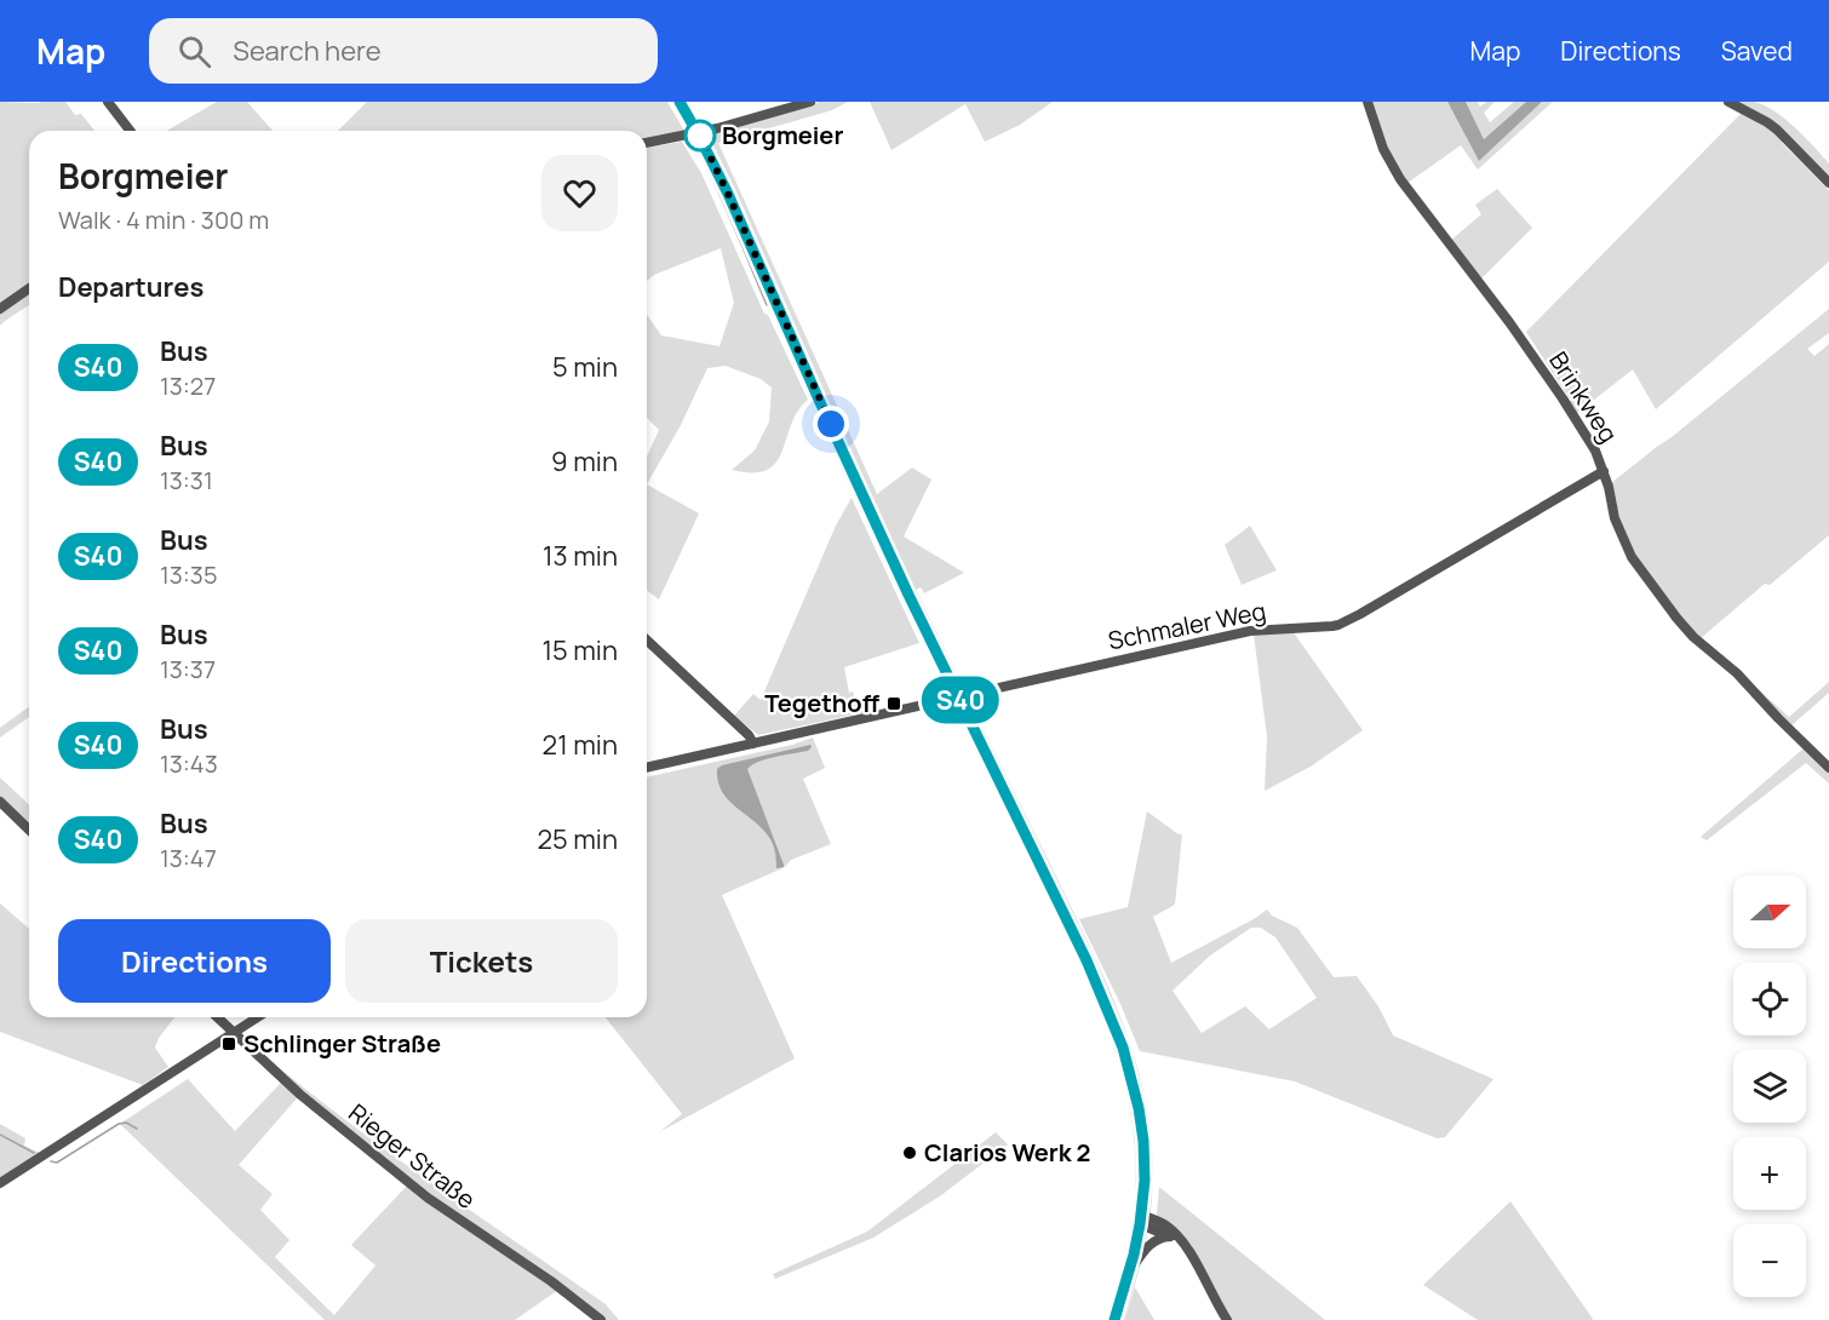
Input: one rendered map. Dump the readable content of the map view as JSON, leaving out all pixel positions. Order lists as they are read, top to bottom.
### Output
{
  "streets": {
    "street": ["Brinkweg", "Schmaler Weg", "Rieger Straße"]
  },
  "crossings": [
    ["Brinkweg", "Schmaler Weg"]
  ],
  "places": {
    "other": ["Borgmeier", "Clarios Werk 2"],
    "transit": ["Tegethoff", "Schlinger Straße"]
  },
  "lines": ["bus line S40"],
  "north": "right",
  "page": {
    "header": "Map",
    "search": "Search here",
    "nav": ["Map", "Directions", "Saved"],
    "on_map": "S40",
    "heading": [
      ["Borgmeier", "Walk · 4 min · 300 m"],
      "Departures"
    ],
    "list": [
      {
        "mark": "S40",
        "name": "Bus",
        "note": "13:27",
        "value": "5 min"
      },
      {
        "mark": "S40",
        "name": "Bus",
        "note": "13:31",
        "value": "9 min"
      },
      {
        "mark": "S40",
        "name": "Bus",
        "note": "13:35",
        "value": "13 min"
      },
      {
        "mark": "S40",
        "name": "Bus",
        "note": "13:37",
        "value": "15 min"
      },
      {
        "mark": "S40",
        "name": "Bus",
        "note": "13:43",
        "value": "21 min"
      },
      {
        "mark": "S40",
        "name": "Bus",
        "note": "13:47",
        "value": "25 min"
      }
    ],
    "map_buttons": ["+", "−"],
    "buttons": ["Directions", "Tickets"]
  }
}
